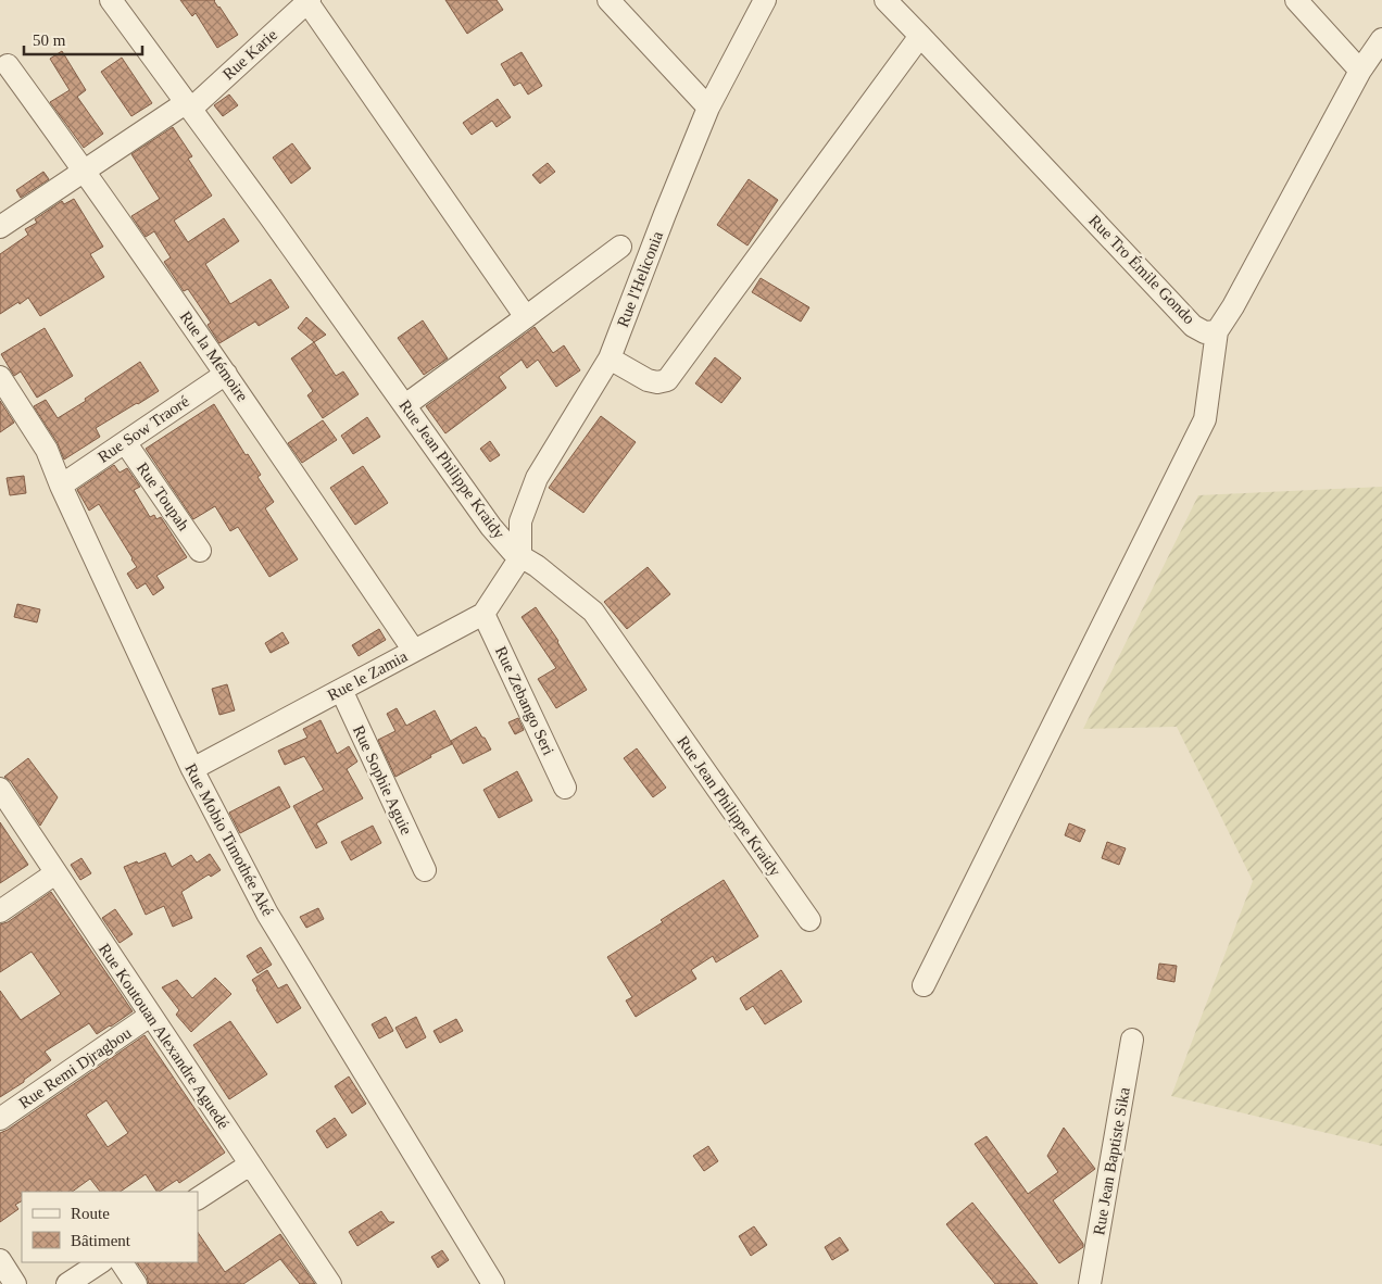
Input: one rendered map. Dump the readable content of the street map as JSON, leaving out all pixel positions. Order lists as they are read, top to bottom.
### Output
{
  "streets": {
    "street": [
      "Rue Karie",
      "Rue Tro Émile Gondo",
      "Rue l'Heliconia",
      "Rue la Mémoire",
      "Rue Sow Traoré",
      "Rue Jean Philippe Kraidy",
      "Rue Toupah",
      "Rue le Zamia",
      "Rue Zebango Seri",
      "Rue Sophie Aguie",
      "Rue Mobio Timothée Aké",
      "Rue Koutouan Alexandre Aguedé",
      "Rue Remi Djragbou",
      "Rue Jean Baptiste Sika"
    ]
  },
  "crossings": [
    ["Rue Karie", "Rue la Mémoire"],
    ["Rue Karie", "Rue Jean Philippe Kraidy"],
    ["Rue l'Heliconia", "Rue Jean Philippe Kraidy"],
    ["Rue l'Heliconia", "Rue le Zamia"],
    ["Rue la Mémoire", "Rue Sow Traoré"],
    ["Rue la Mémoire", "Rue le Zamia"],
    ["Rue Sow Traoré", "Rue Toupah"],
    ["Rue Sow Traoré", "Rue Mobio Timothée Aké"],
    ["Rue Jean Philippe Kraidy", "Rue le Zamia"],
    ["Rue le Zamia", "Rue Zebango Seri"],
    ["Rue le Zamia", "Rue Sophie Aguie"],
    ["Rue le Zamia", "Rue Mobio Timothée Aké"],
    ["Rue Koutouan Alexandre Aguedé", "Rue Remi Djragbou"]
  ],
  "legend": ["Route", "Bâtiment"],
  "scale_bar": "50 m"
}
